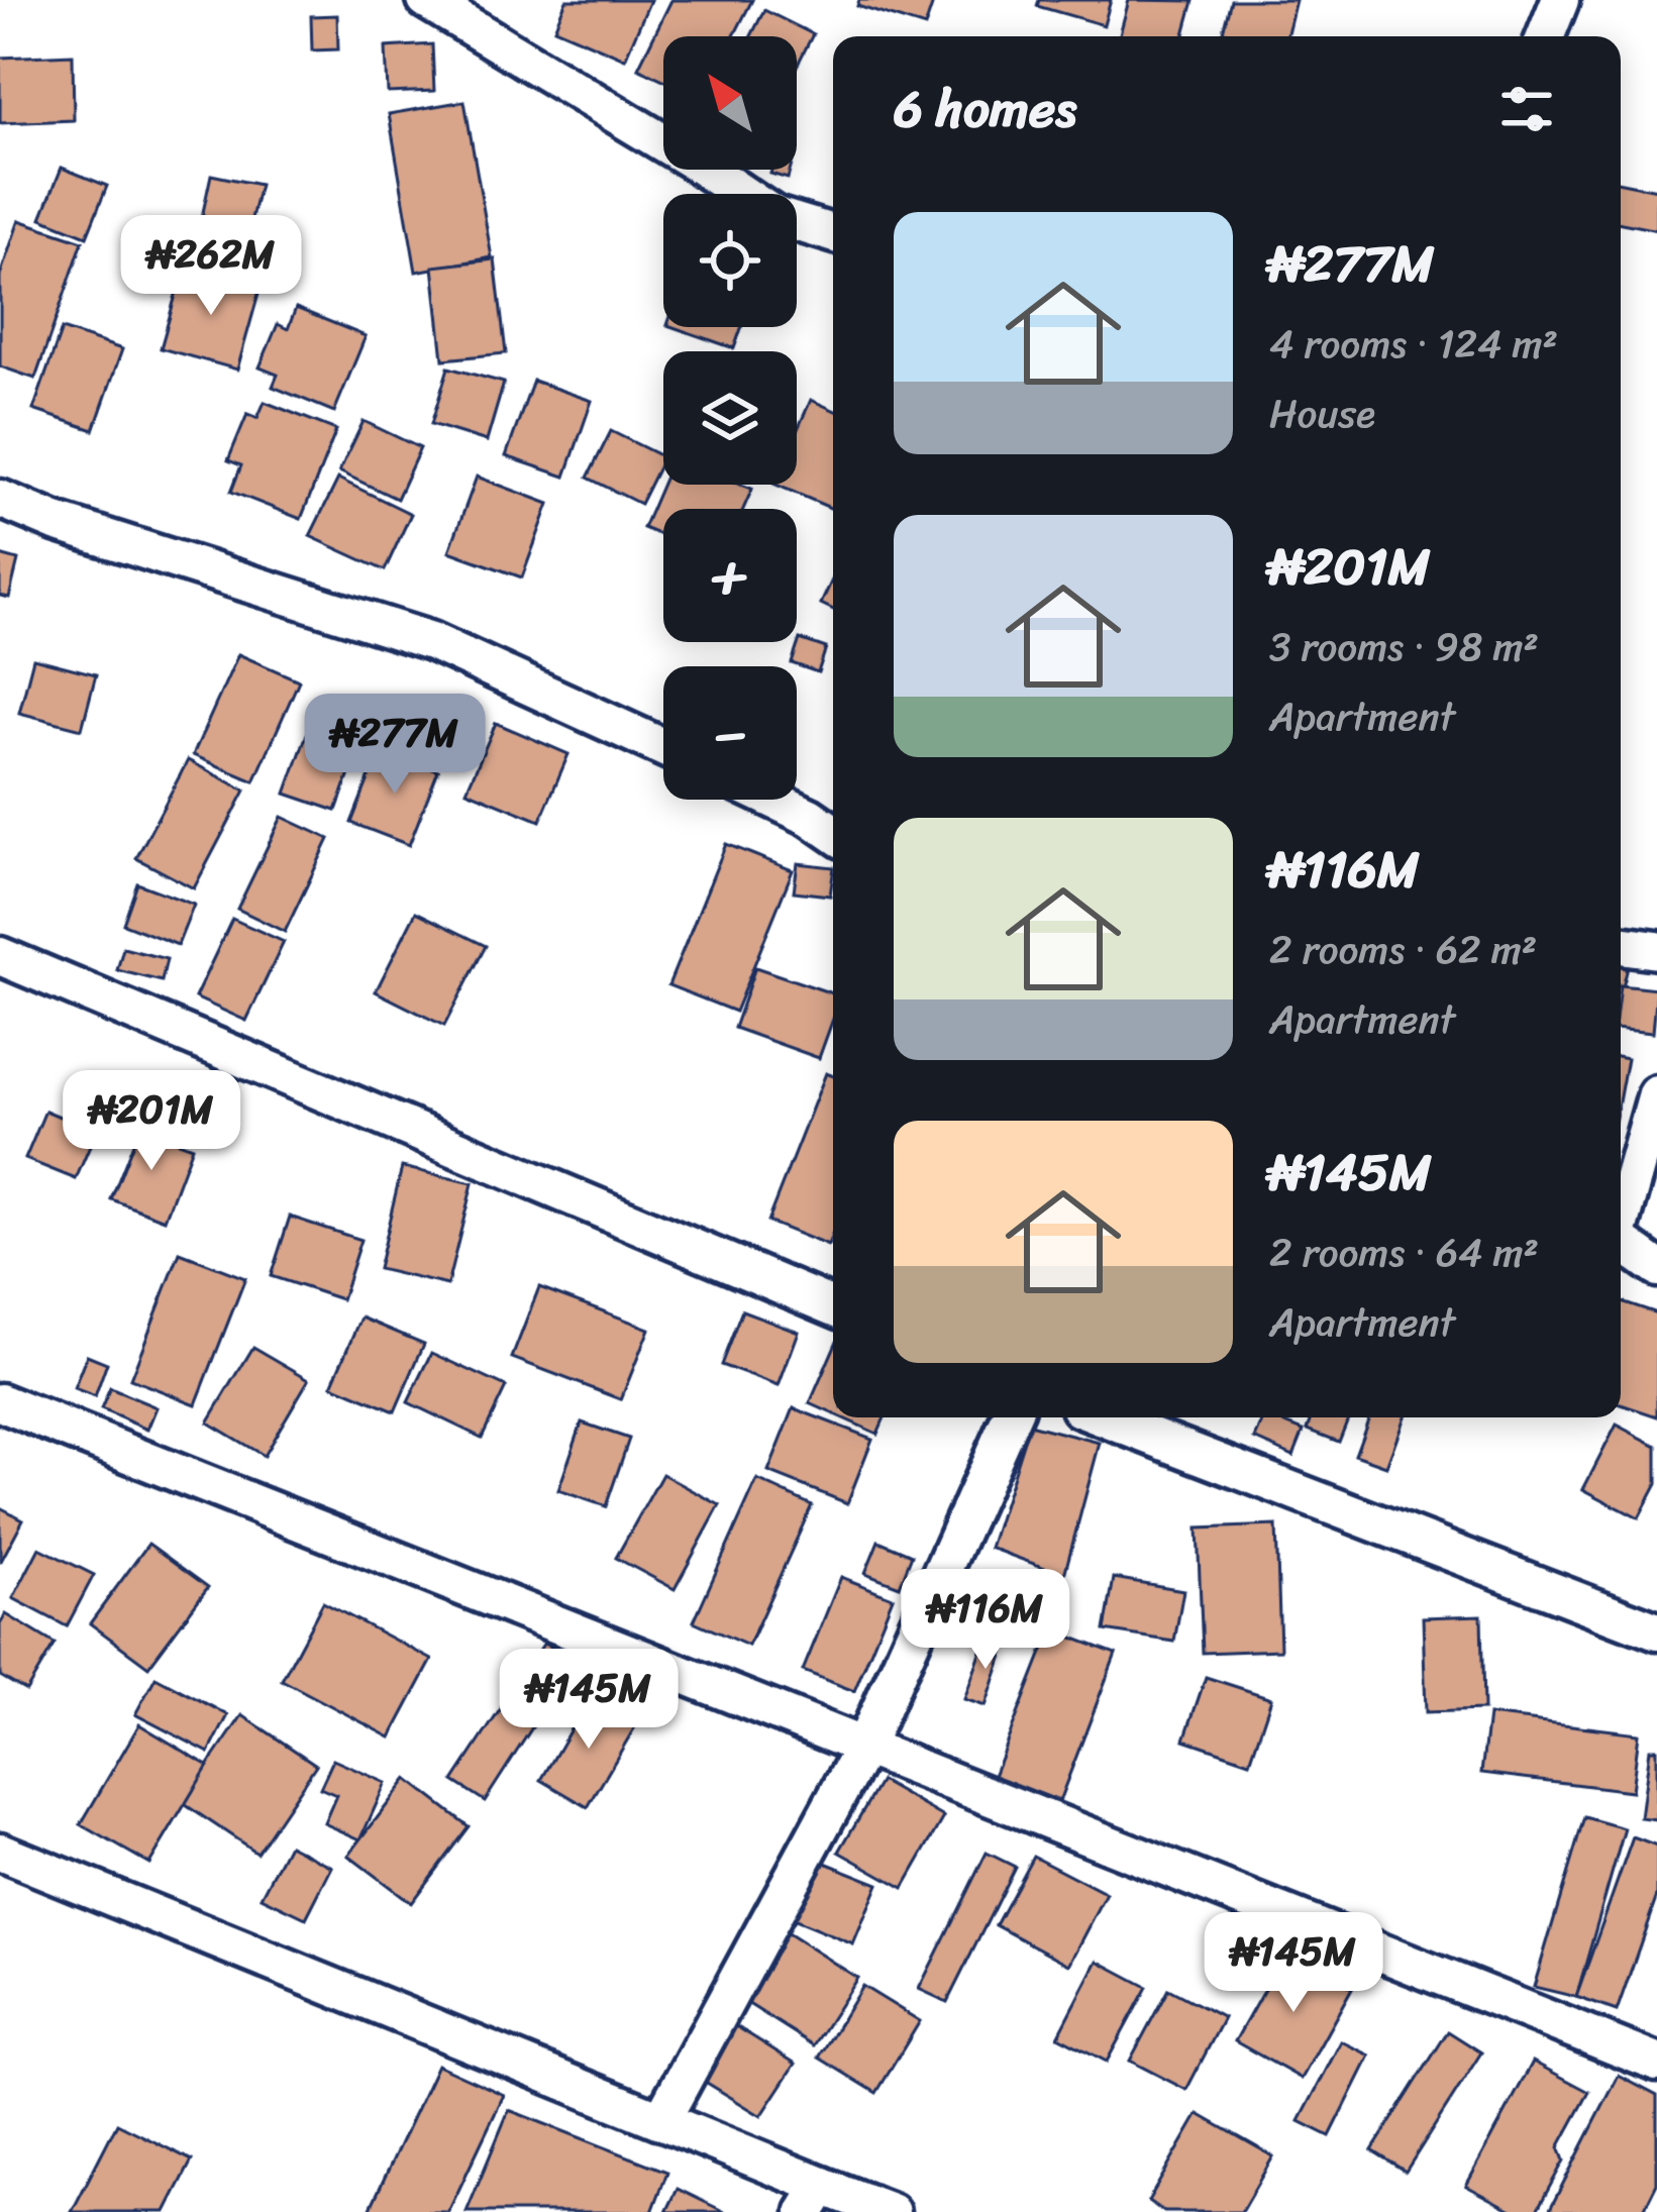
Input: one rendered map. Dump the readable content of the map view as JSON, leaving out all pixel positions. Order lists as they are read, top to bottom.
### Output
{
  "north": "top left",
  "page": {
    "map_buttons": ["+", "−"],
    "heading": "6 homes",
    "list": [
      {
        "name": "₦277M",
        "note": "4 rooms · 124 m² · House"
      },
      {
        "name": "₦201M",
        "note": "3 rooms · 98 m² · Apartment"
      },
      {
        "name": "₦116M",
        "note": "2 rooms · 62 m² · Apartment"
      },
      {
        "name": "₦145M",
        "note": "2 rooms · 64 m² · Apartment"
      }
    ],
    "price": [
      "₦262M",
      "₦277M",
      "₦201M",
      "₦116M",
      "₦145M",
      "₦145M"
    ]
  }
}
